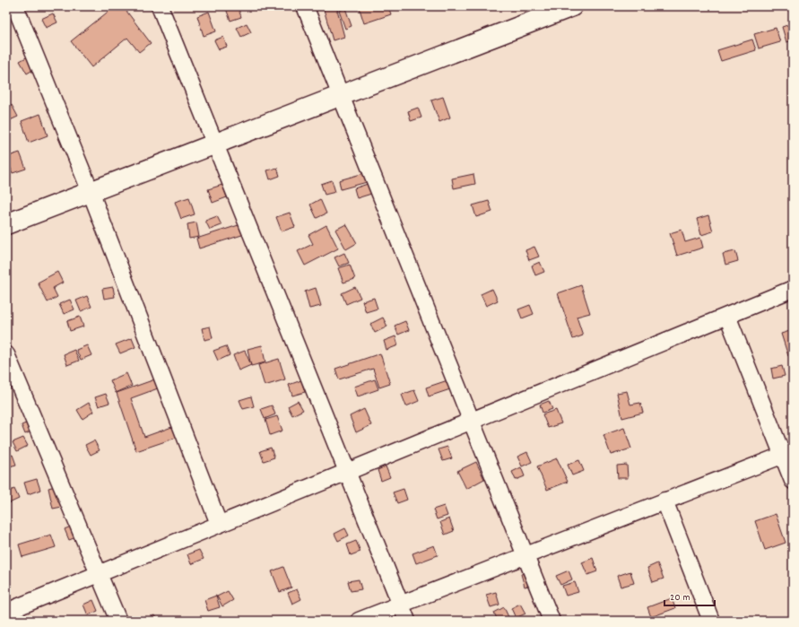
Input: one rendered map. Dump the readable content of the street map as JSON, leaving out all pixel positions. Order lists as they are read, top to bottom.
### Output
{
  "scale_bar": "20 m"
}
